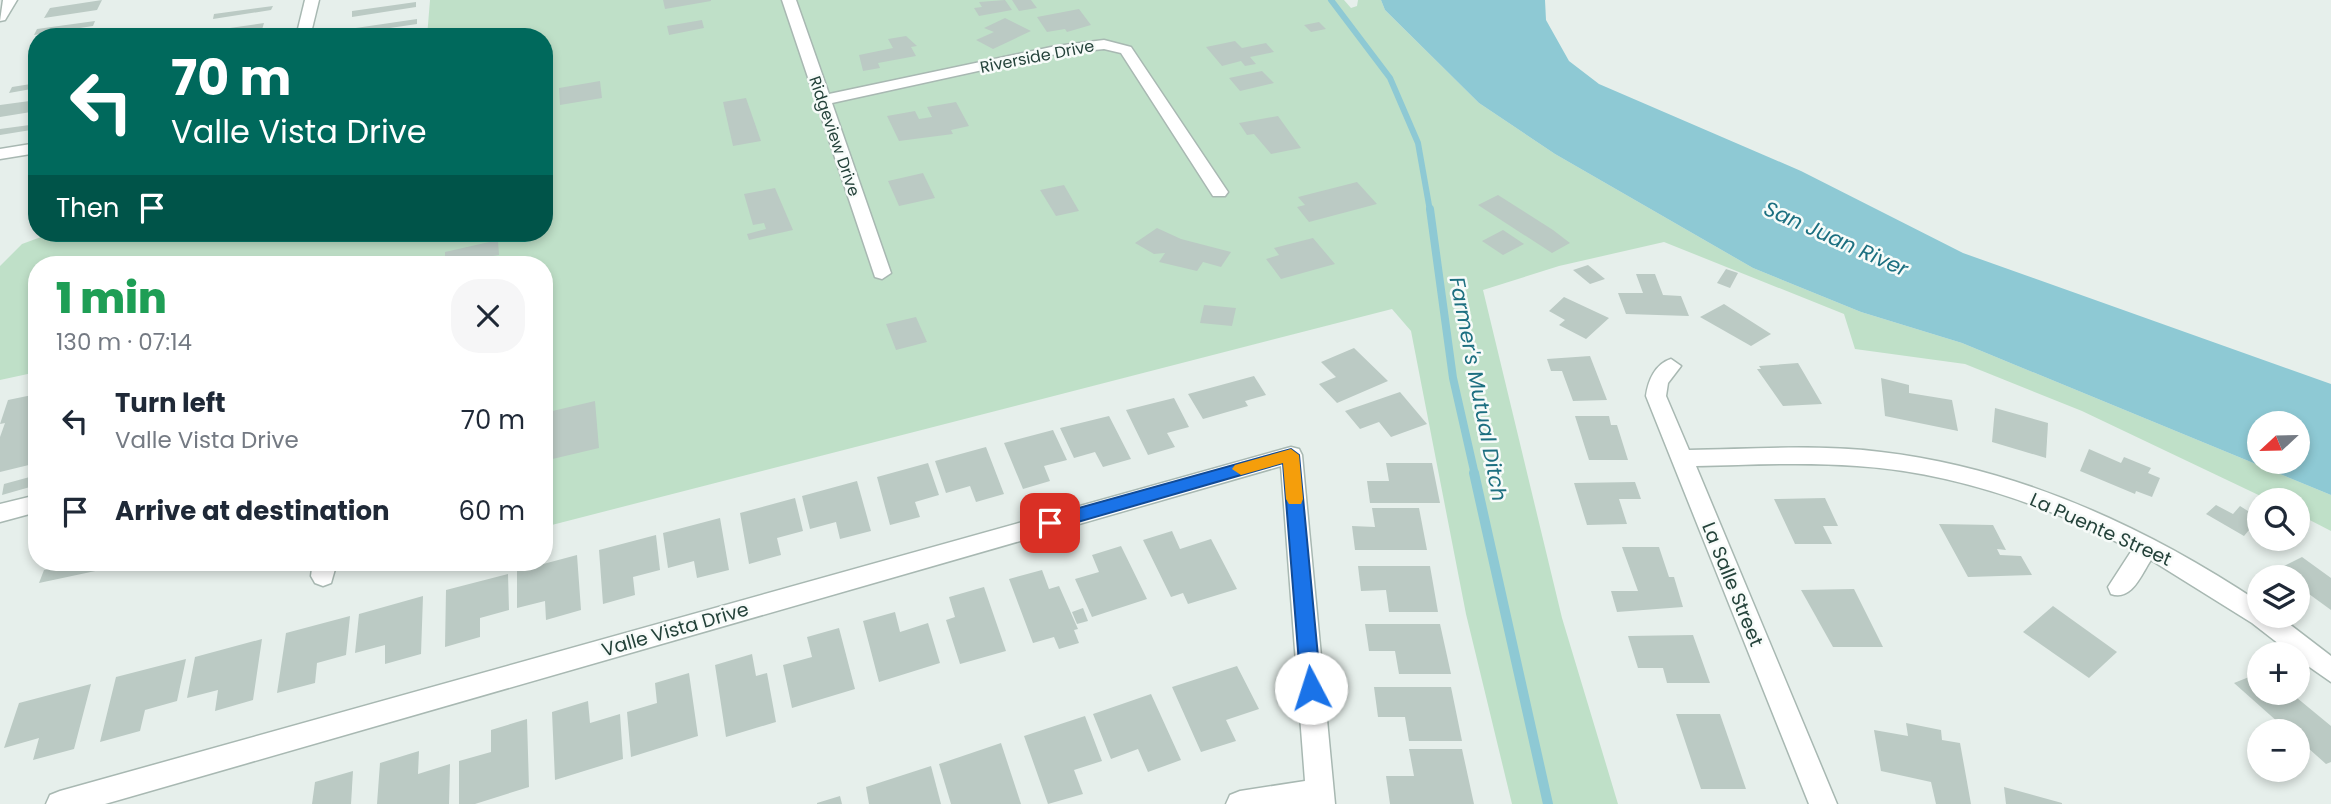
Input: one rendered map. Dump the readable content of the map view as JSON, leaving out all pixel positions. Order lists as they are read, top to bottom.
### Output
{
  "streets": {
    "street": [
      "Riverside Drive",
      "Ridgeview Drive",
      "La Puente Street",
      "La Salle Street",
      "Valle Vista Drive"
    ]
  },
  "crossings": [
    ["Riverside Drive", "Ridgeview Drive"],
    ["La Puente Street", "La Salle Street"]
  ],
  "water": ["San Juan River", "Farmer's Mutual Ditch"],
  "north": "left",
  "page": {
    "turn": ["70 m", "Valle Vista Drive"],
    "then": "Then",
    "heading": ["1 min", "130 m · 07:14"],
    "list": [
      {
        "name": "Turn left",
        "note": "Valle Vista Drive",
        "value": "70 m"
      },
      {
        "name": "Arrive at destination",
        "value": "60 m"
      }
    ],
    "map_buttons": ["+", "−"]
  }
}
